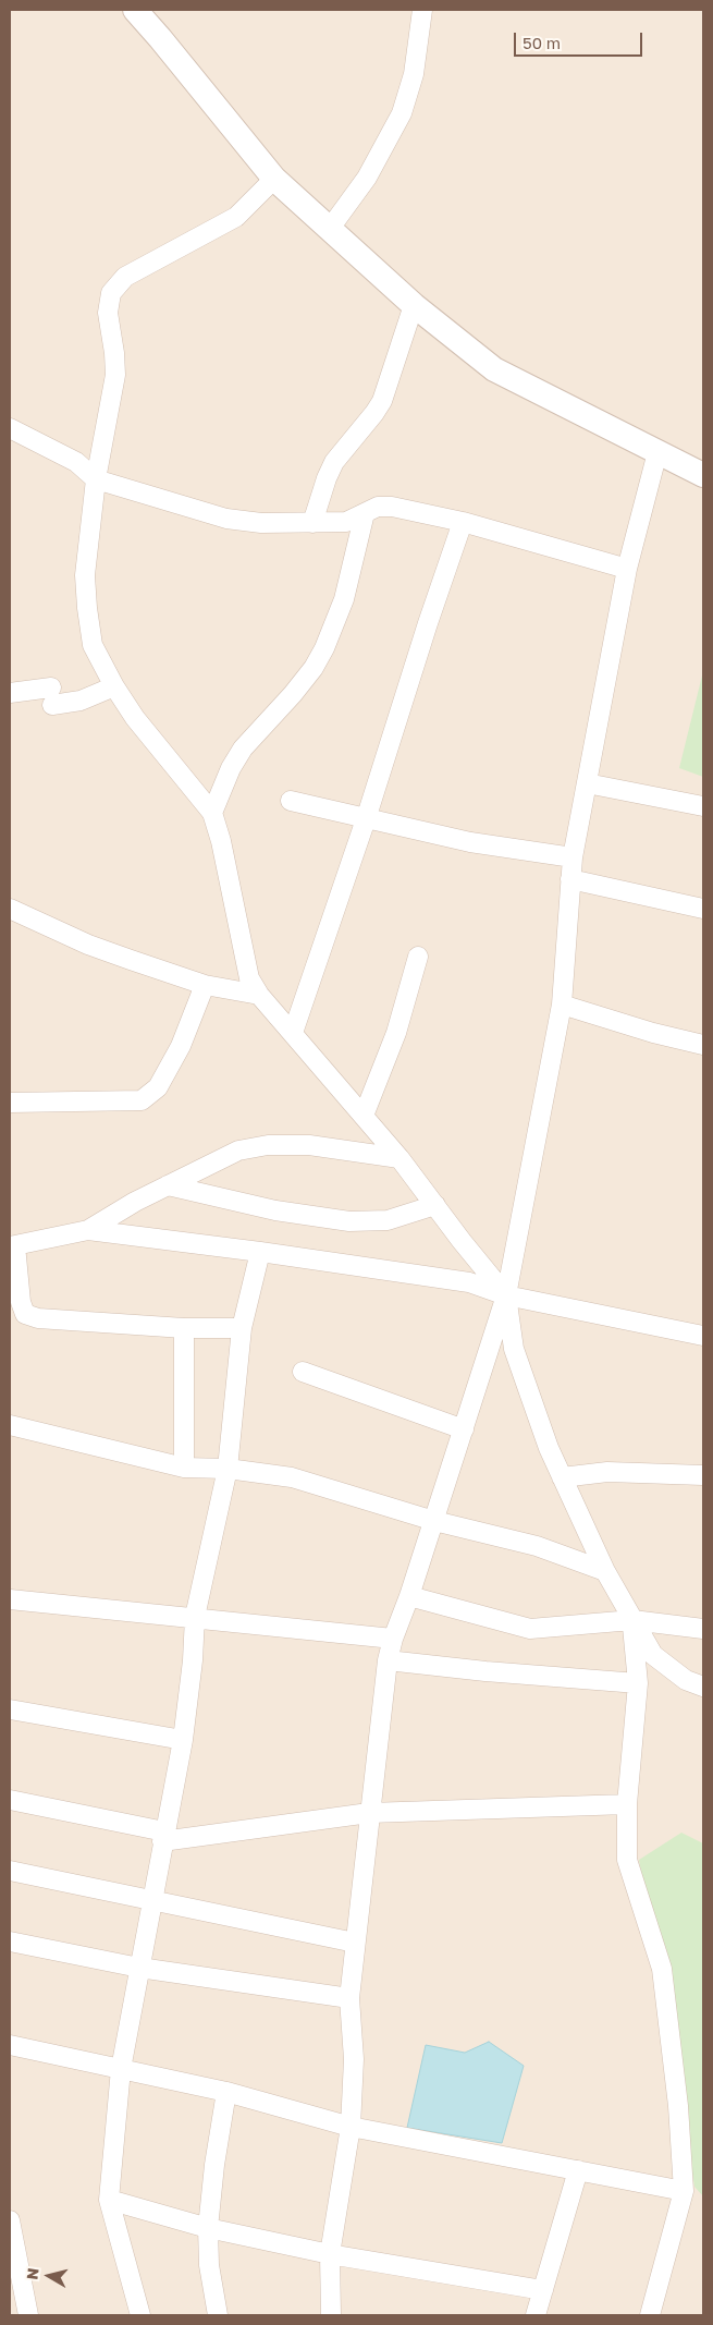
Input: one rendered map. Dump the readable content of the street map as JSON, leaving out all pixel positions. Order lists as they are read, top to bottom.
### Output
{
  "scale_bar": "50 m",
  "north": "left"
}
